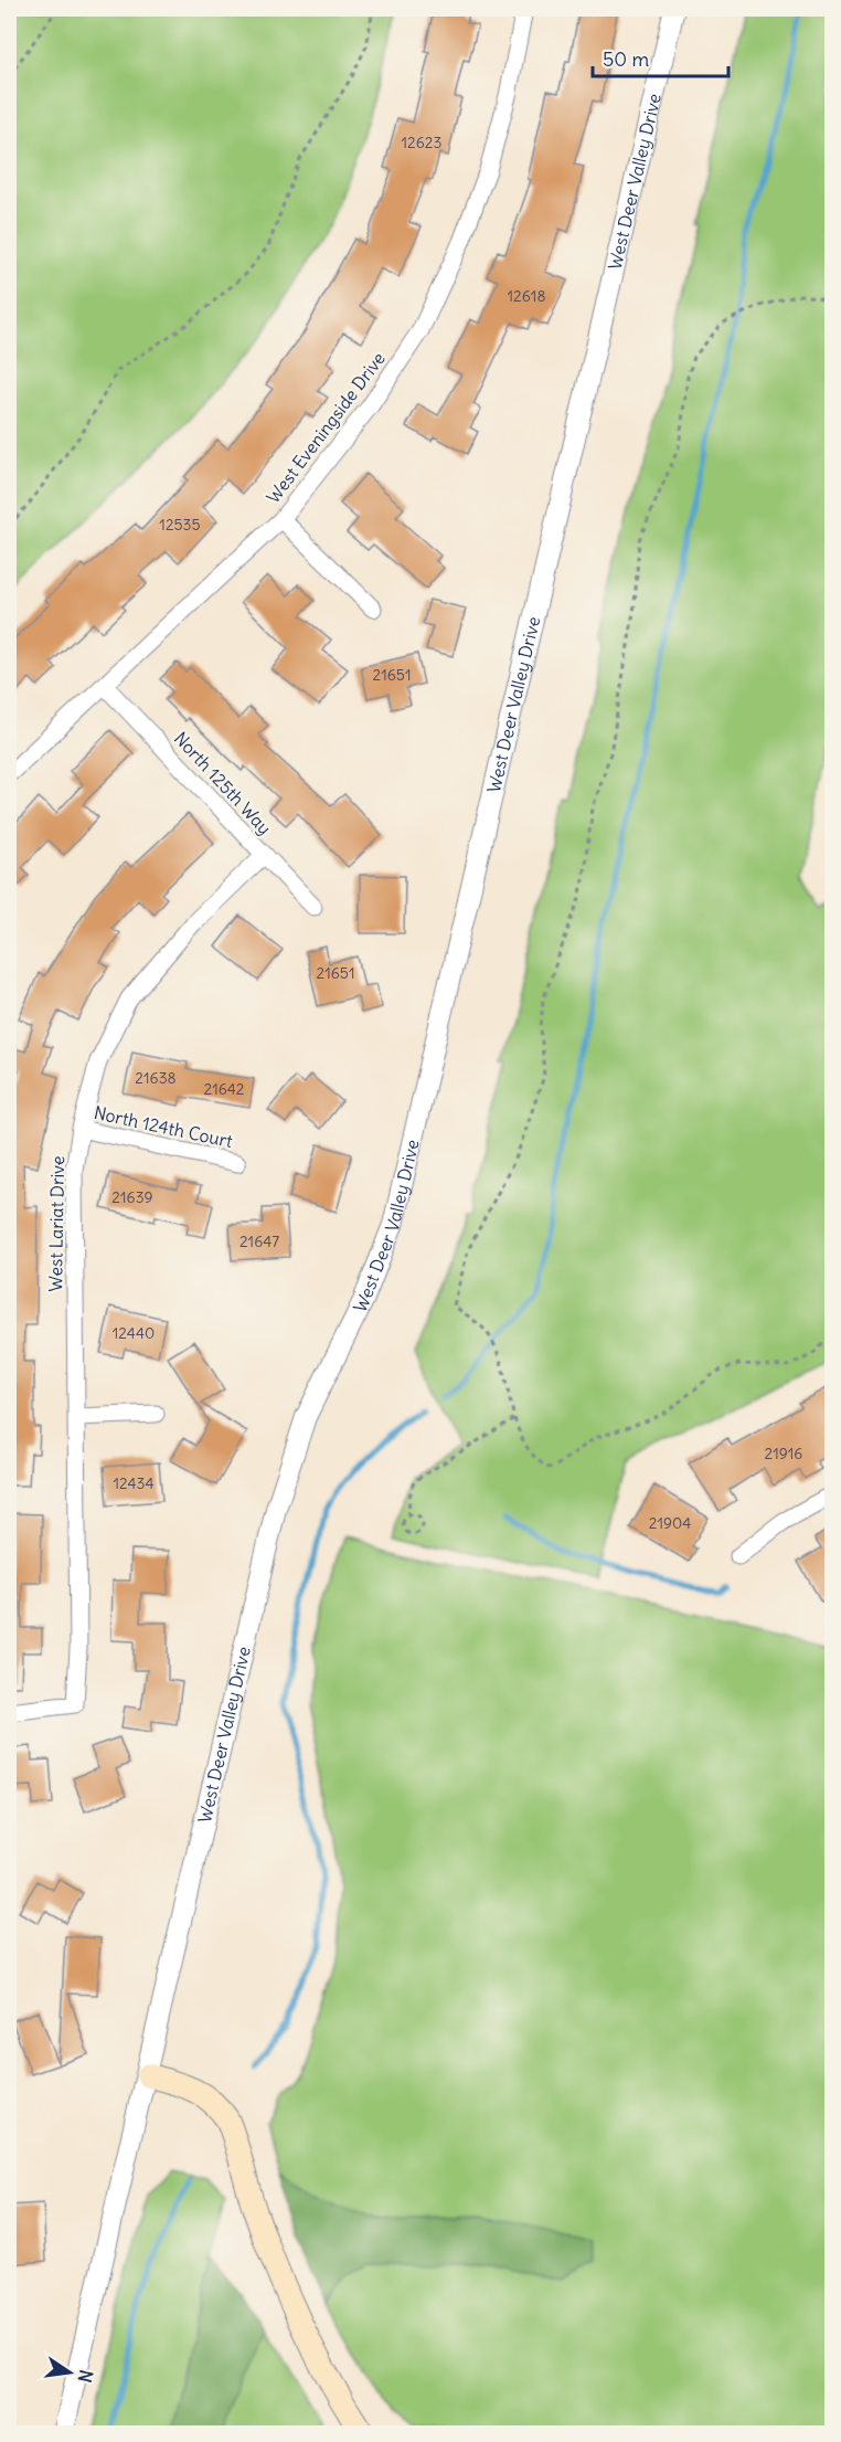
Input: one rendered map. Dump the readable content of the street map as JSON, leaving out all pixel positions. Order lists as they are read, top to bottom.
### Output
{
  "streets": {
    "street": [
      "West Deer Valley Drive",
      "West Eveningside Drive",
      "North 125th Way",
      "North 124th Court",
      "West Lariat Drive"
    ]
  },
  "crossings": [
    ["West Eveningside Drive", "North 125th Way"],
    ["North 125th Way", "West Lariat Drive"],
    ["North 124th Court", "West Lariat Drive"]
  ],
  "house_numbers": [
    "12623",
    "12618",
    "12535",
    "21651",
    "21651",
    "21638",
    "21642",
    "21639",
    "21647",
    "12440",
    "21916",
    "12434",
    "21904"
  ],
  "scale_bar": "50 m",
  "north": "right"
}
